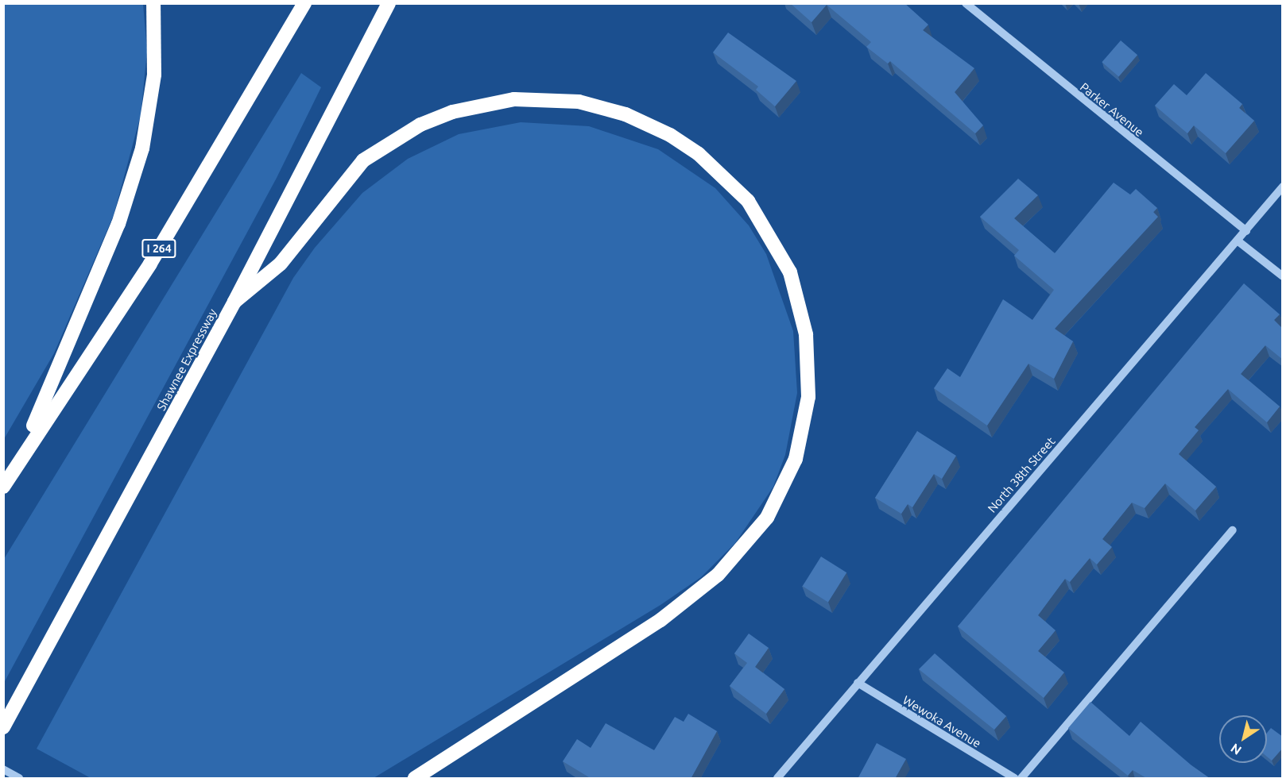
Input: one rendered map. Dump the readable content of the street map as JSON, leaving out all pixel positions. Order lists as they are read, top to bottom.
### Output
{
  "streets": {
    "highway": ["I 264", "Shawnee Expressway"],
    "street": ["Parker Avenue", "North 38th Street", "Wewoka Avenue"]
  },
  "crossings": [
    ["Parker Avenue", "North 38th Street"],
    ["North 38th Street", "Wewoka Avenue"]
  ],
  "north": "bottom left"
}
